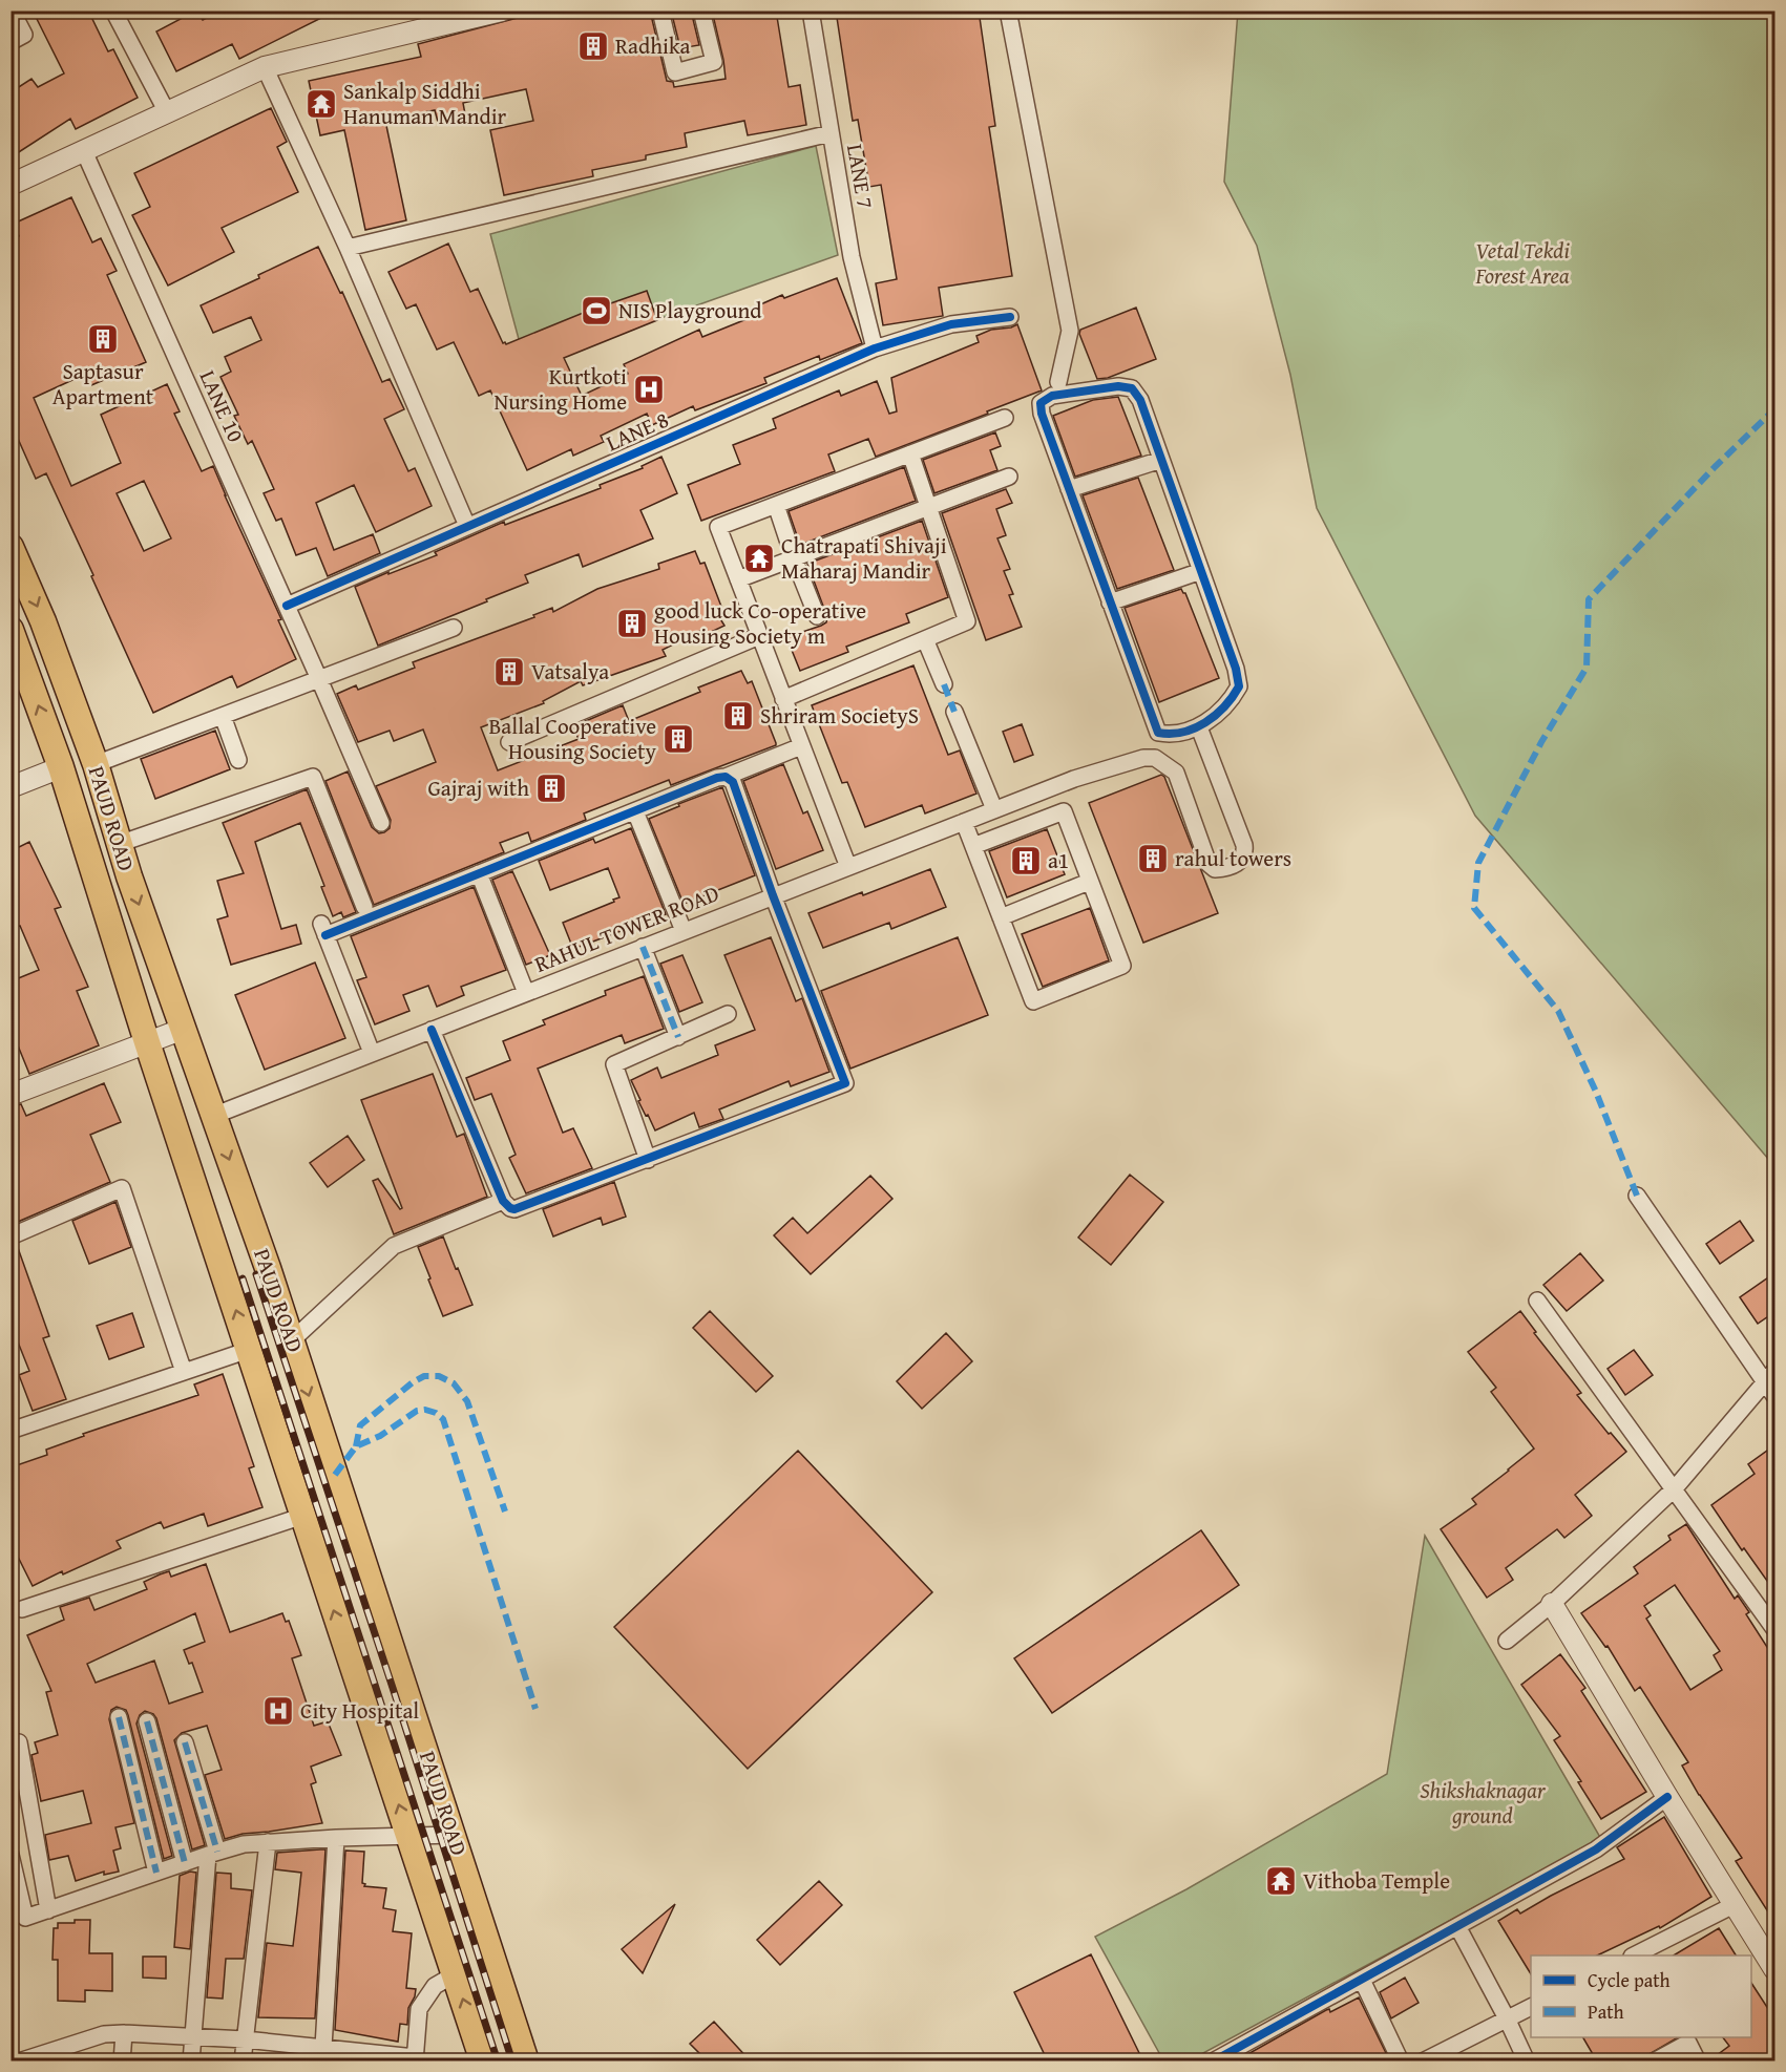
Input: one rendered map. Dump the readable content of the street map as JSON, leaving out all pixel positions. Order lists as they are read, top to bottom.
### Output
{
  "streets": {
    "main road": ["PAUD ROAD"],
    "street": [
      "LANE 7",
      "LANE 10",
      "LANE 8",
      "RAHUL TOWER ROAD"
    ]
  },
  "crossings": [
    ["LANE 7", "LANE 8"],
    ["LANE 10", "LANE 8"],
    ["PAUD ROAD", "RAHUL TOWER ROAD"]
  ],
  "parks": ["Vetal Tekdi Forest Area", "Shikshaknagar ground"],
  "places": {
    "building": [
      "Radhika",
      "Saptasur Apartment",
      "good luck Co-operative Housing Society m",
      "Vatsalya",
      "Shriram SocietyS",
      "Ballal Cooperative Housing Society",
      "Gajraj with",
      "rahul towers",
      "a1"
    ],
    "temple": ["Sankalp Siddhi Hanuman Mandir", "Chatrapati Shivaji Maharaj Mandir", "Vithoba Temple"],
    "sports": ["NIS Playground"],
    "hospital": ["Kurtkoti Nursing Home", "City Hospital"]
  },
  "legend": ["Cycle path", "Path"]
}
